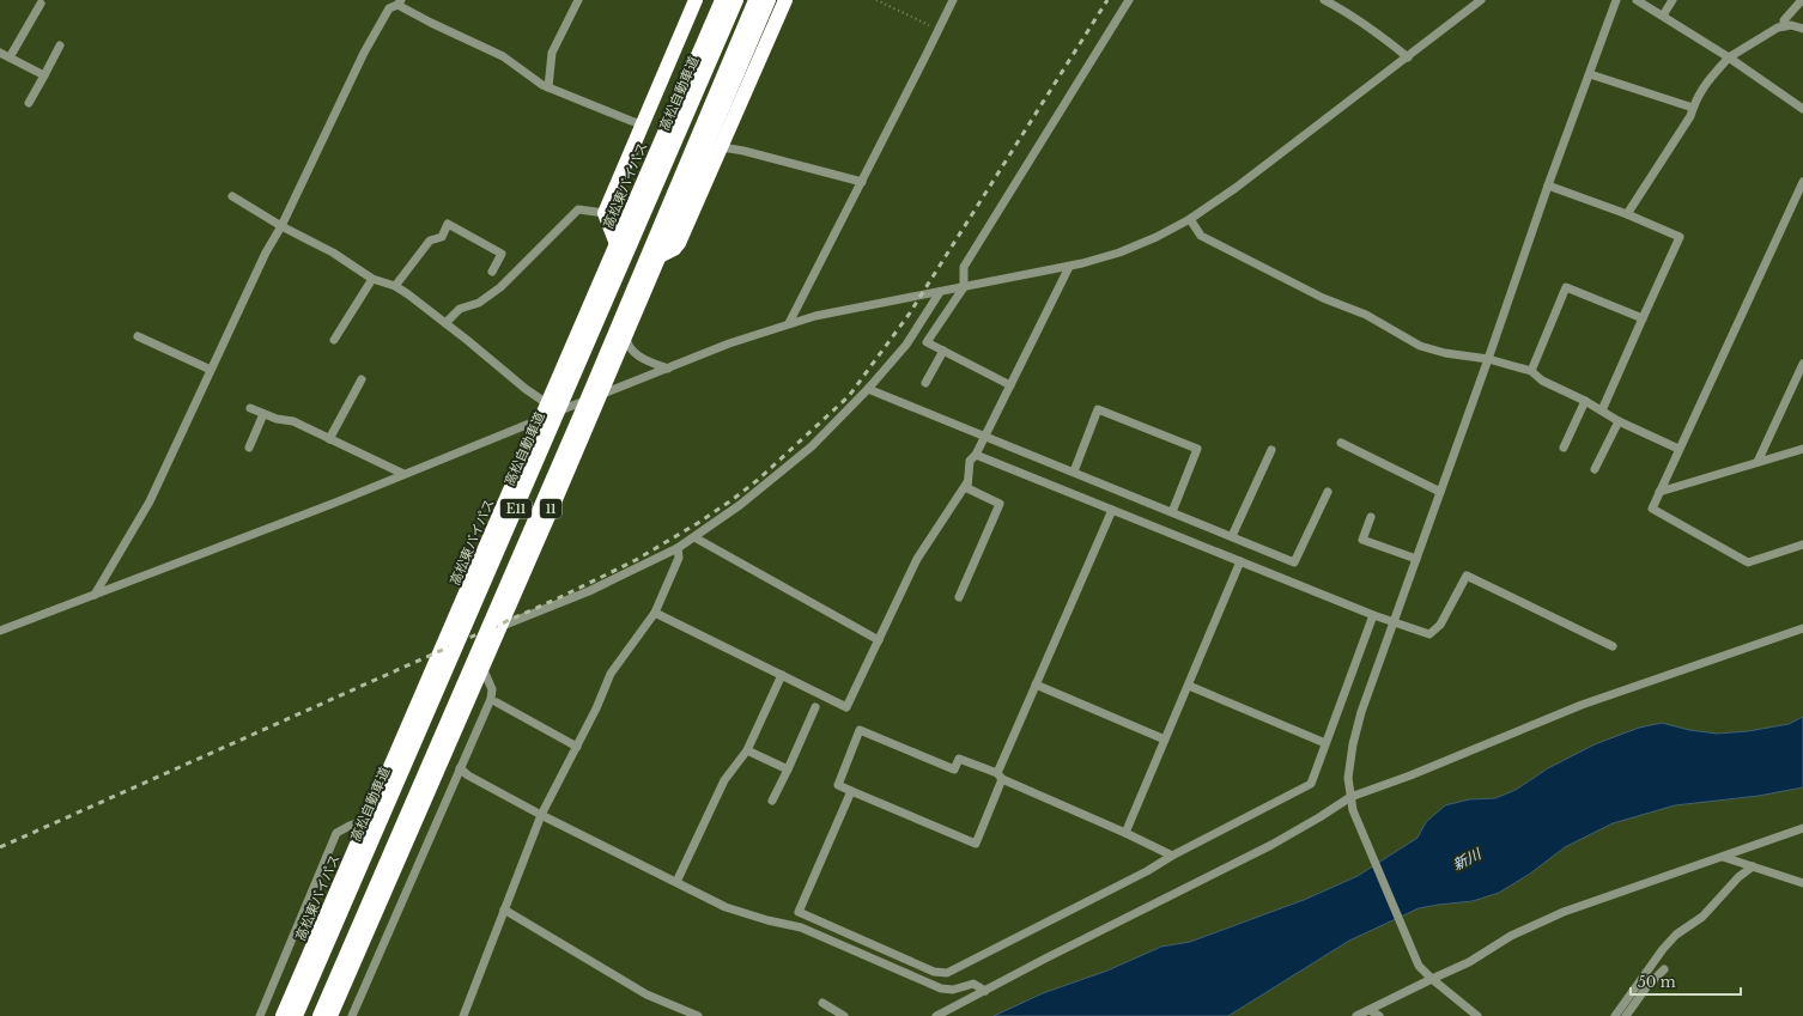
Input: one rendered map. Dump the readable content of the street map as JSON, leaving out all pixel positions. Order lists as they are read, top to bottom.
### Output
{
  "streets": {
    "highway": [
      "高松自動車道",
      "高松東バイパス",
      "E11",
      "11"
    ]
  },
  "water": ["新川"],
  "scale_bar": "50 m"
}
